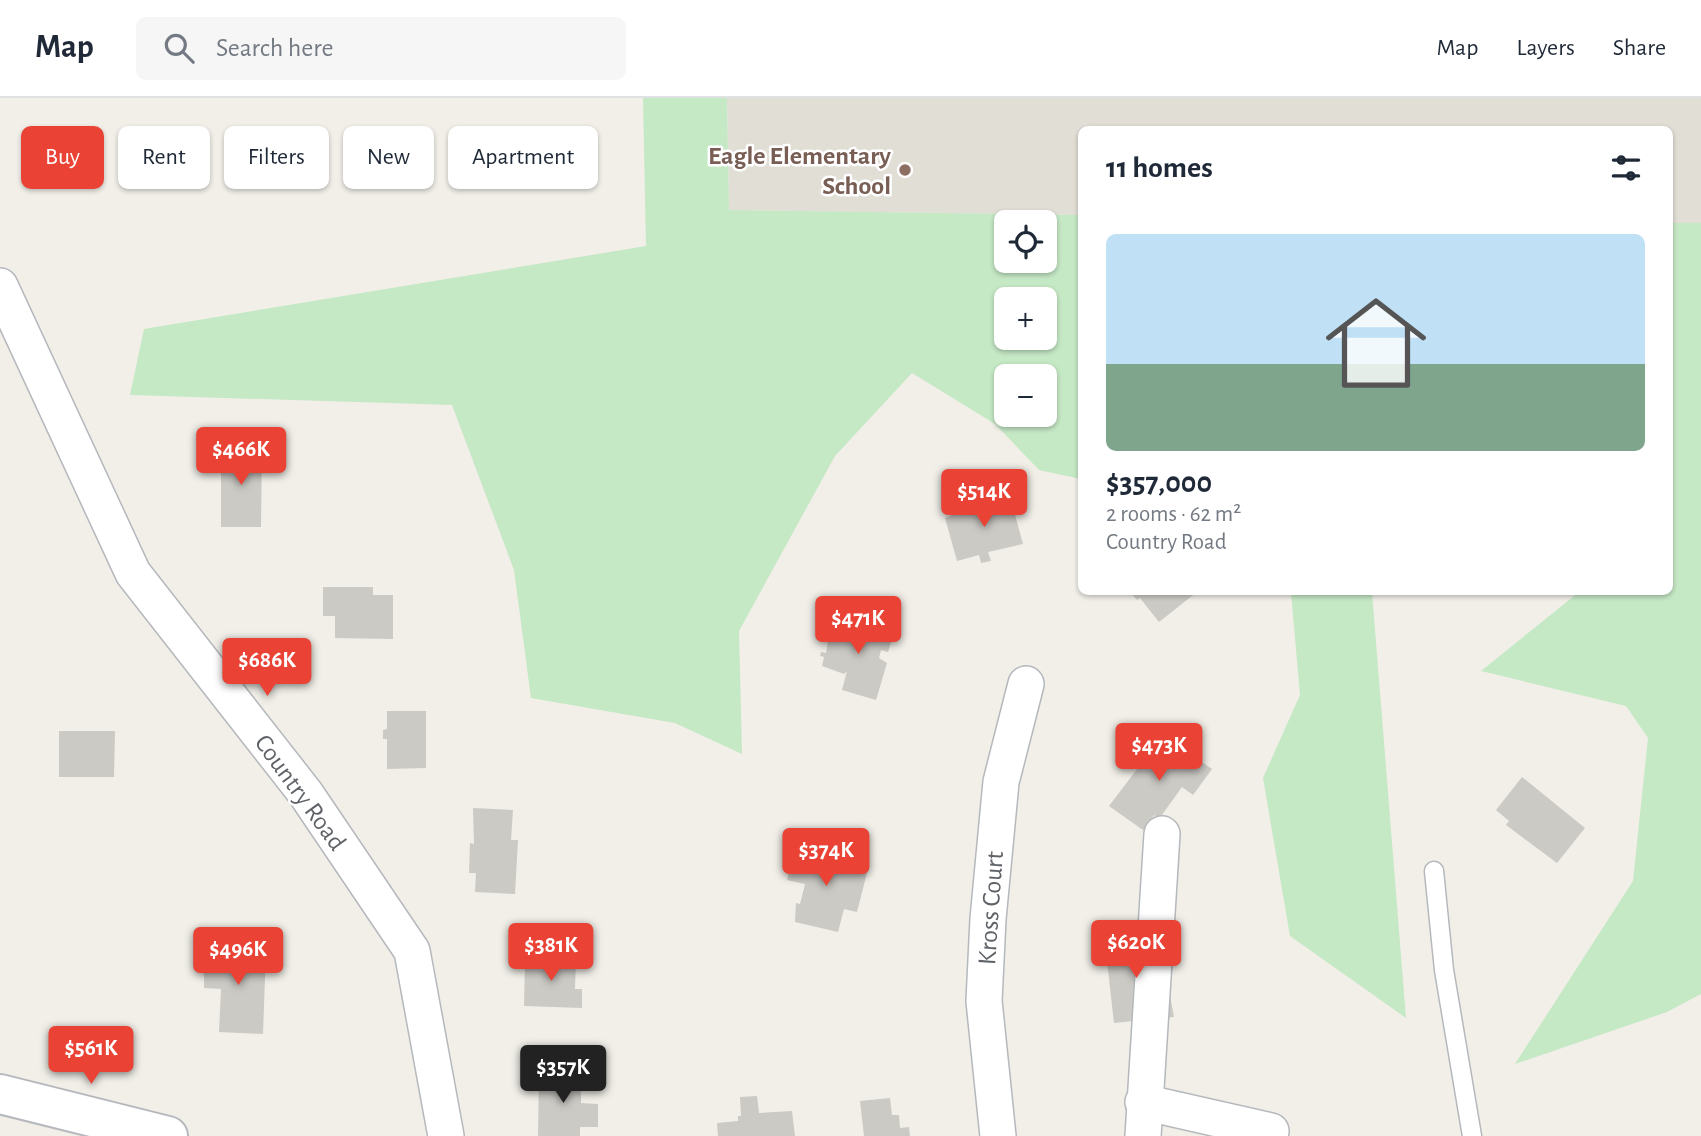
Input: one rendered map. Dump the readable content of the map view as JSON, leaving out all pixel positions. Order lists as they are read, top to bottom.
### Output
{
  "streets": {
    "street": ["Country Road", "Kross Court"]
  },
  "places": ["Eagle Elementary School"],
  "page": {
    "header": "Map",
    "search": "Search here",
    "nav": ["Map", "Layers", "Share"],
    "chip": [
      "Buy",
      "Rent",
      "Filters",
      "New",
      "Apartment"
    ],
    "heading": "11 homes",
    "map_buttons": ["+", "−"],
    "list": [
      {
        "name": "$357,000",
        "note": "2 rooms · 62 m² · Country Road"
      }
    ],
    "price": [
      "$466K",
      "$514K",
      "$471K",
      "$686K",
      "$473K",
      "$374K",
      "$620K",
      "$381K",
      "$496K",
      "$561K",
      "$357K"
    ]
  }
}
